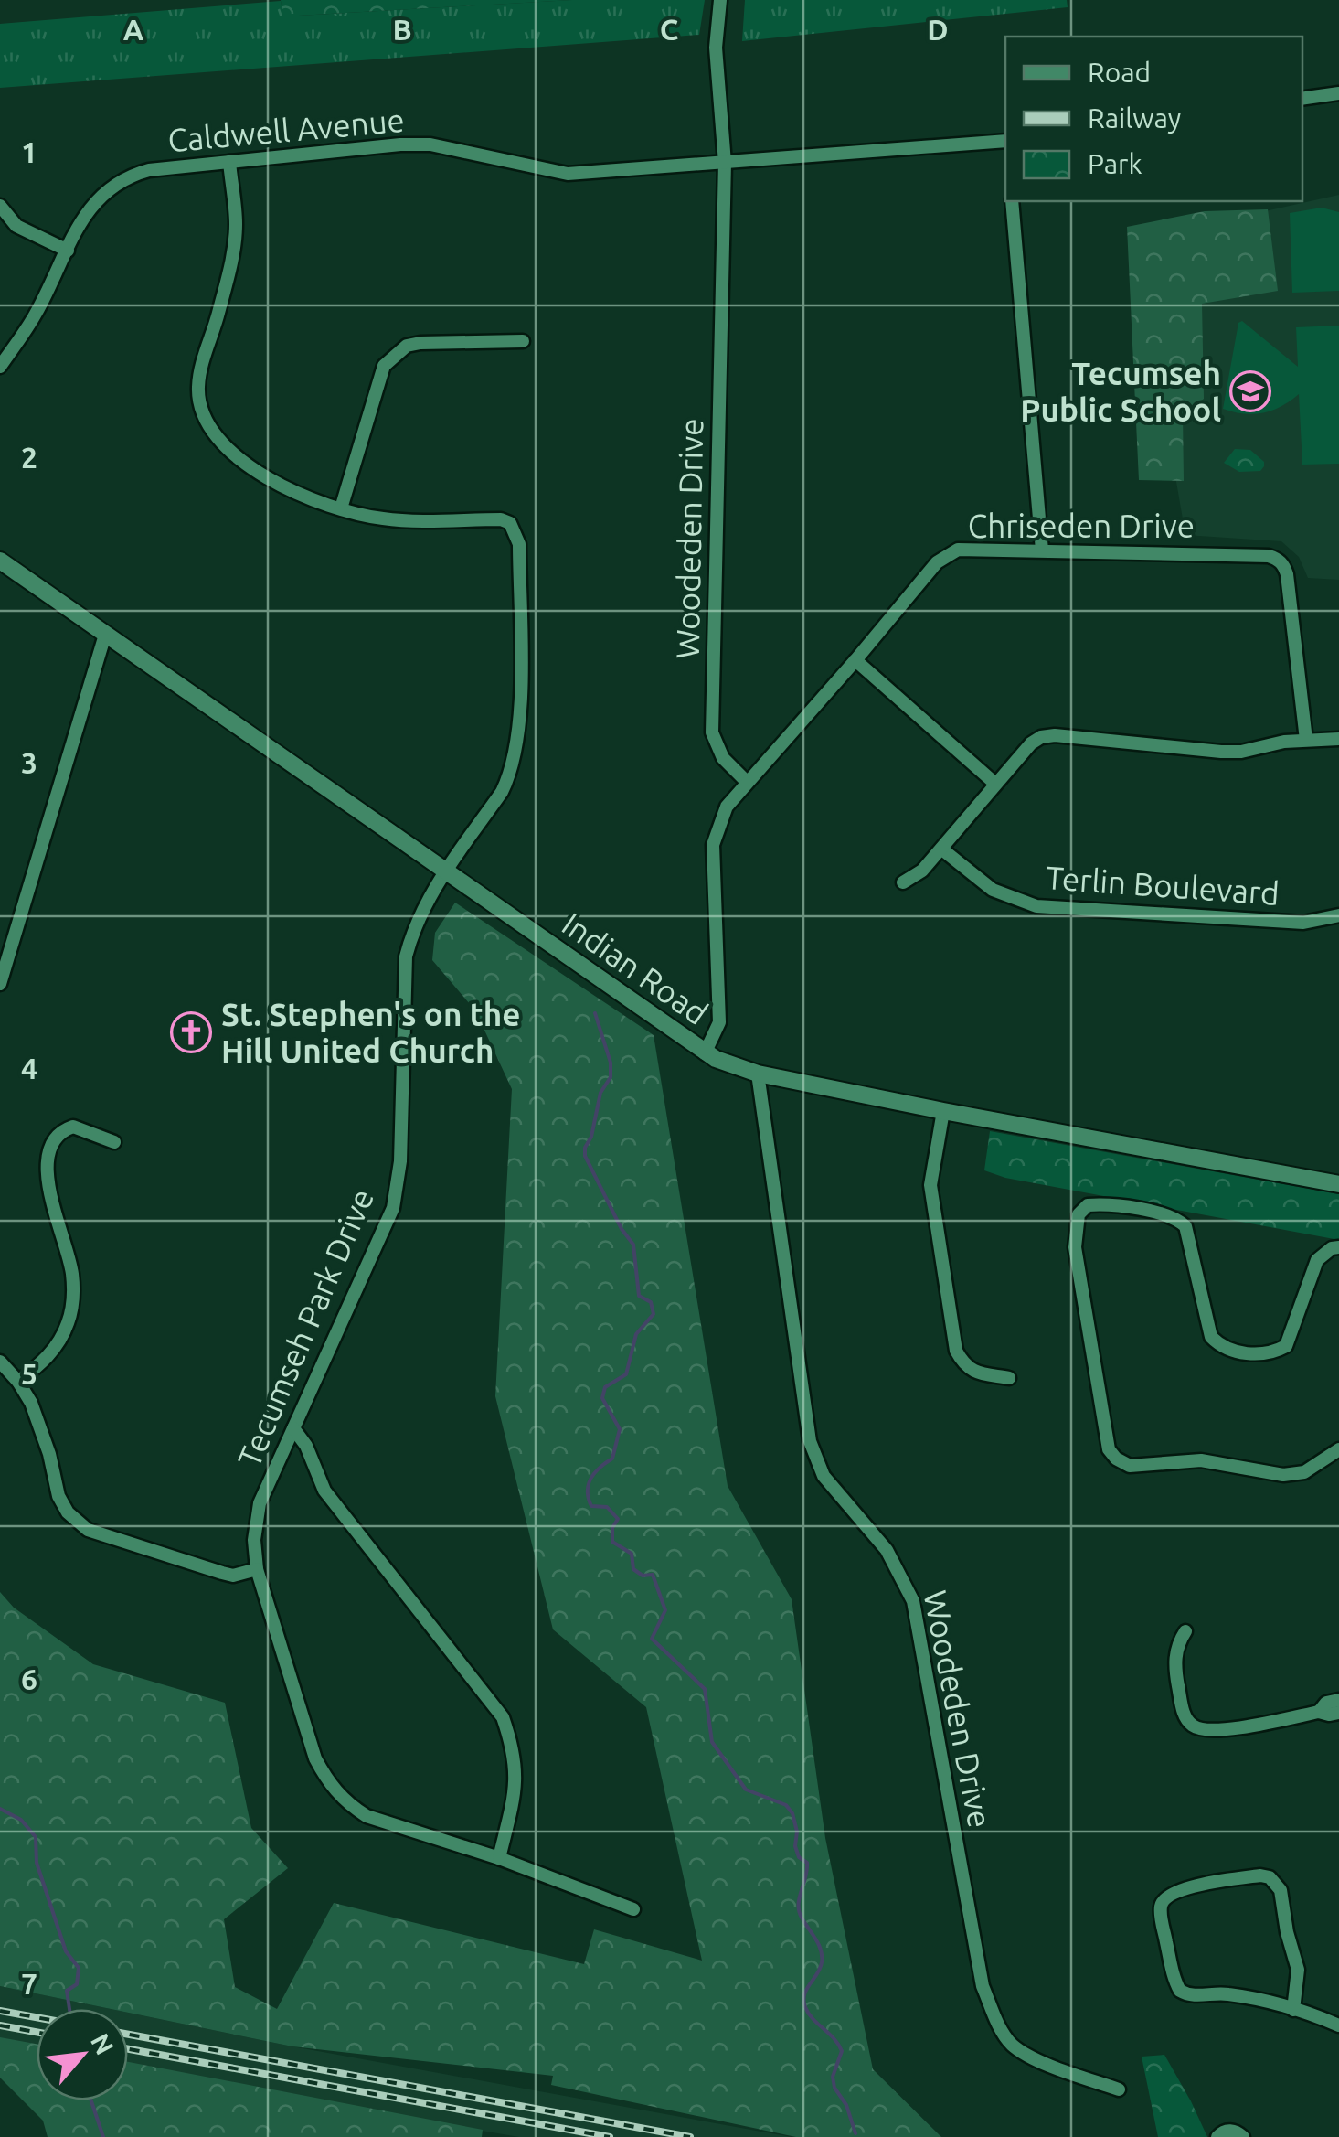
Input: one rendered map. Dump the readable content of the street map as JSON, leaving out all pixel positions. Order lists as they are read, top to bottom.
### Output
{
  "streets": {
    "street": [
      "Caldwell Avenue",
      "Chriseden Drive",
      "Woodeden Drive",
      "Terlin Boulevard",
      "Indian Road",
      "Tecumseh Park Drive"
    ]
  },
  "crossings": [
    ["Caldwell Avenue", "Woodeden Drive"],
    ["Caldwell Avenue", "Tecumseh Park Drive"],
    ["Chriseden Drive", "Woodeden Drive"],
    ["Woodeden Drive", "Indian Road"],
    ["Indian Road", "Tecumseh Park Drive"]
  ],
  "places": {
    "school or university": ["Tecumseh Public School"],
    "church": ["St. Stephen's on the Hill United Church"]
  },
  "legend": ["Road", "Railway", "Park"],
  "north": "top right",
  "grid": {
    "columns": [
      "A",
      "B",
      "C",
      "D"
    ],
    "rows": [
      "1",
      "2",
      "3",
      "4",
      "5",
      "6",
      "7"
    ]
  }
}
